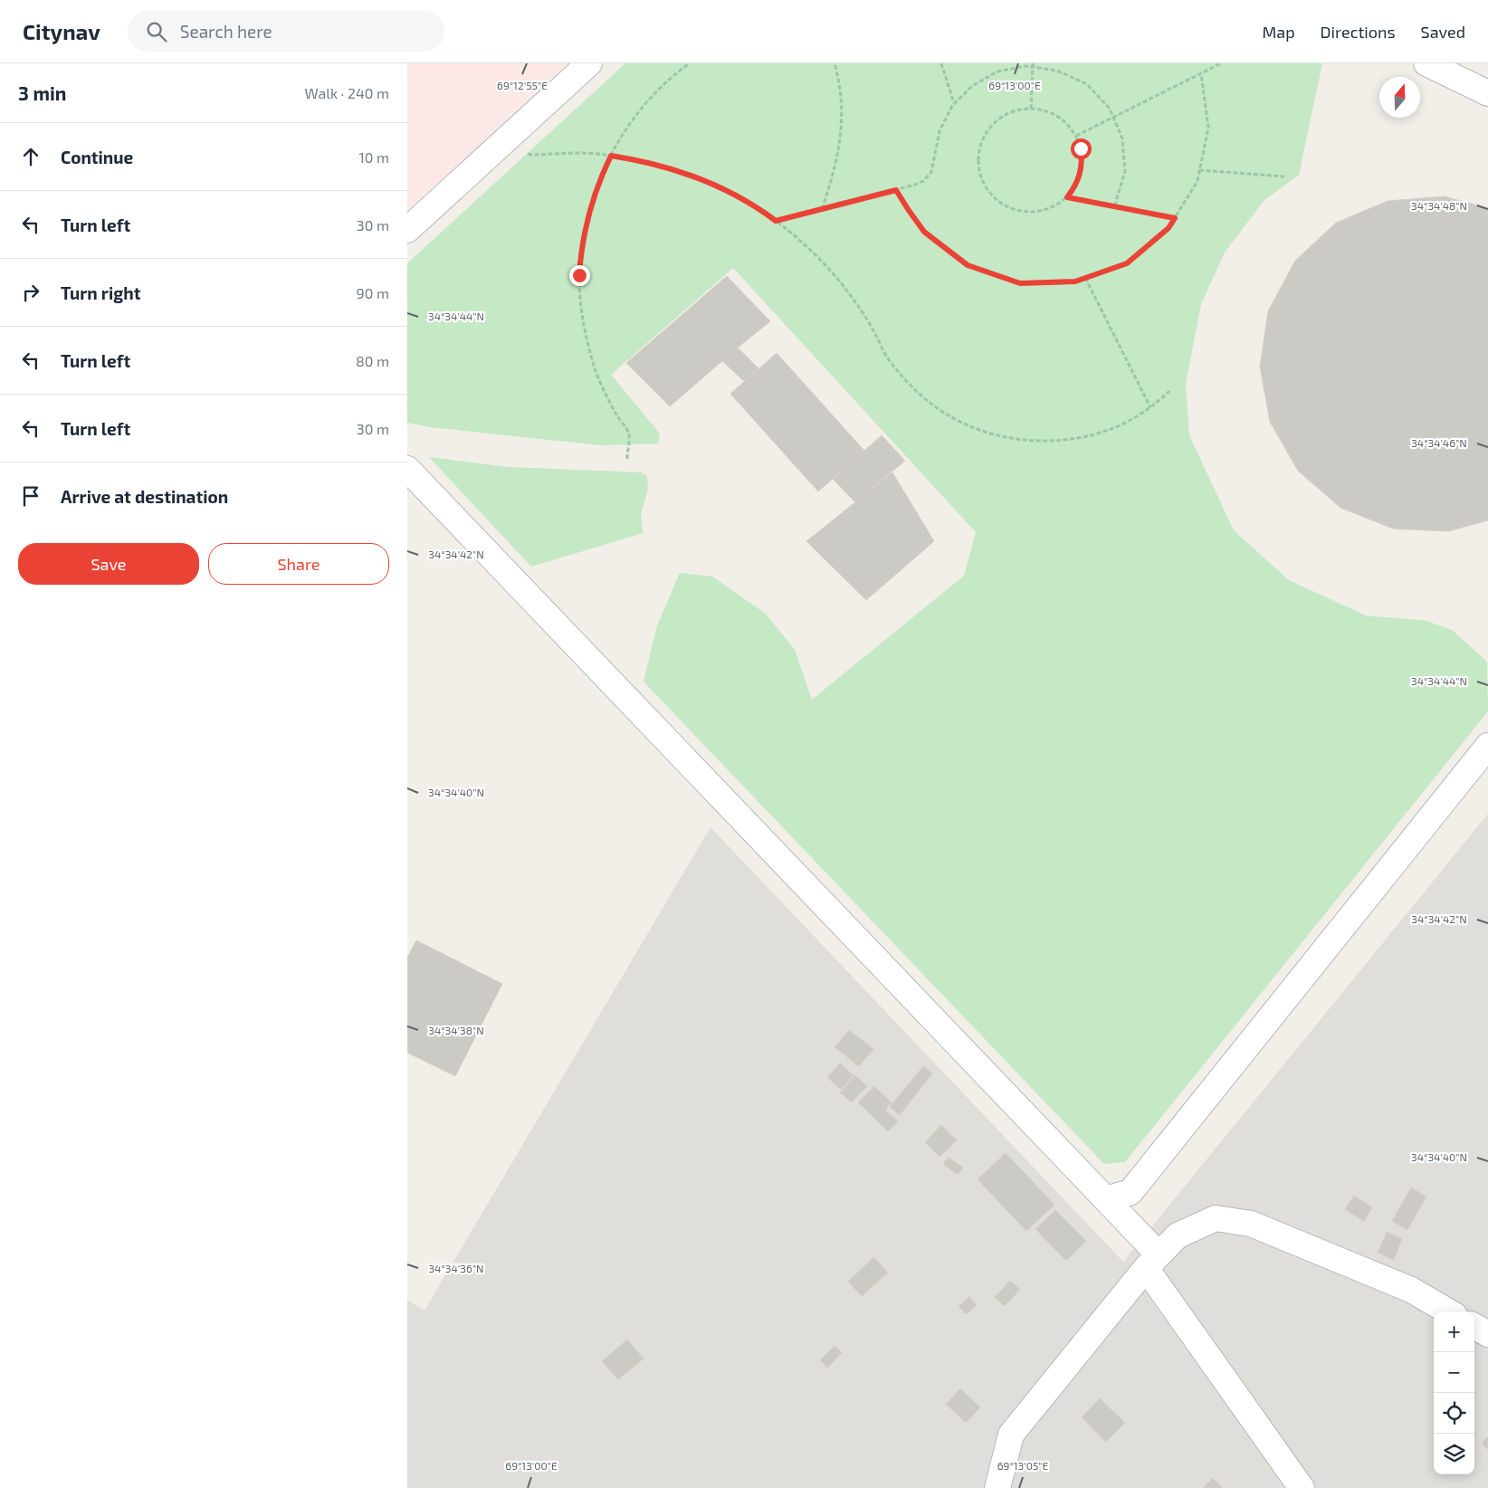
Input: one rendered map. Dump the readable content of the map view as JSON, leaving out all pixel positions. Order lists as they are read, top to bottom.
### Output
{
  "north": "top",
  "page": {
    "header": "Citynav",
    "search": "Search here",
    "nav": ["Map", "Directions", "Saved"],
    "heading": ["3 min", "Walk · 240 m"],
    "list": [
      ["Continue", "10 m"],
      ["Turn left", "30 m"],
      ["Turn right", "90 m"],
      ["Turn left", "80 m"],
      ["Turn left", "30 m"],
      "Arrive at destination"
    ],
    "buttons": ["Save", "Share"],
    "map_buttons": ["+", "−"]
  },
  "coordinates": [
    "69°12'55\"E",
    "69°13'00\"E",
    "34°34'48\"N",
    "34°34'44\"N",
    "34°34'46\"N",
    "34°34'42\"N",
    "34°34'40\"N",
    "34°34'38\"N",
    "34°34'36\"N",
    "69°13'05\"E"
  ]
}
